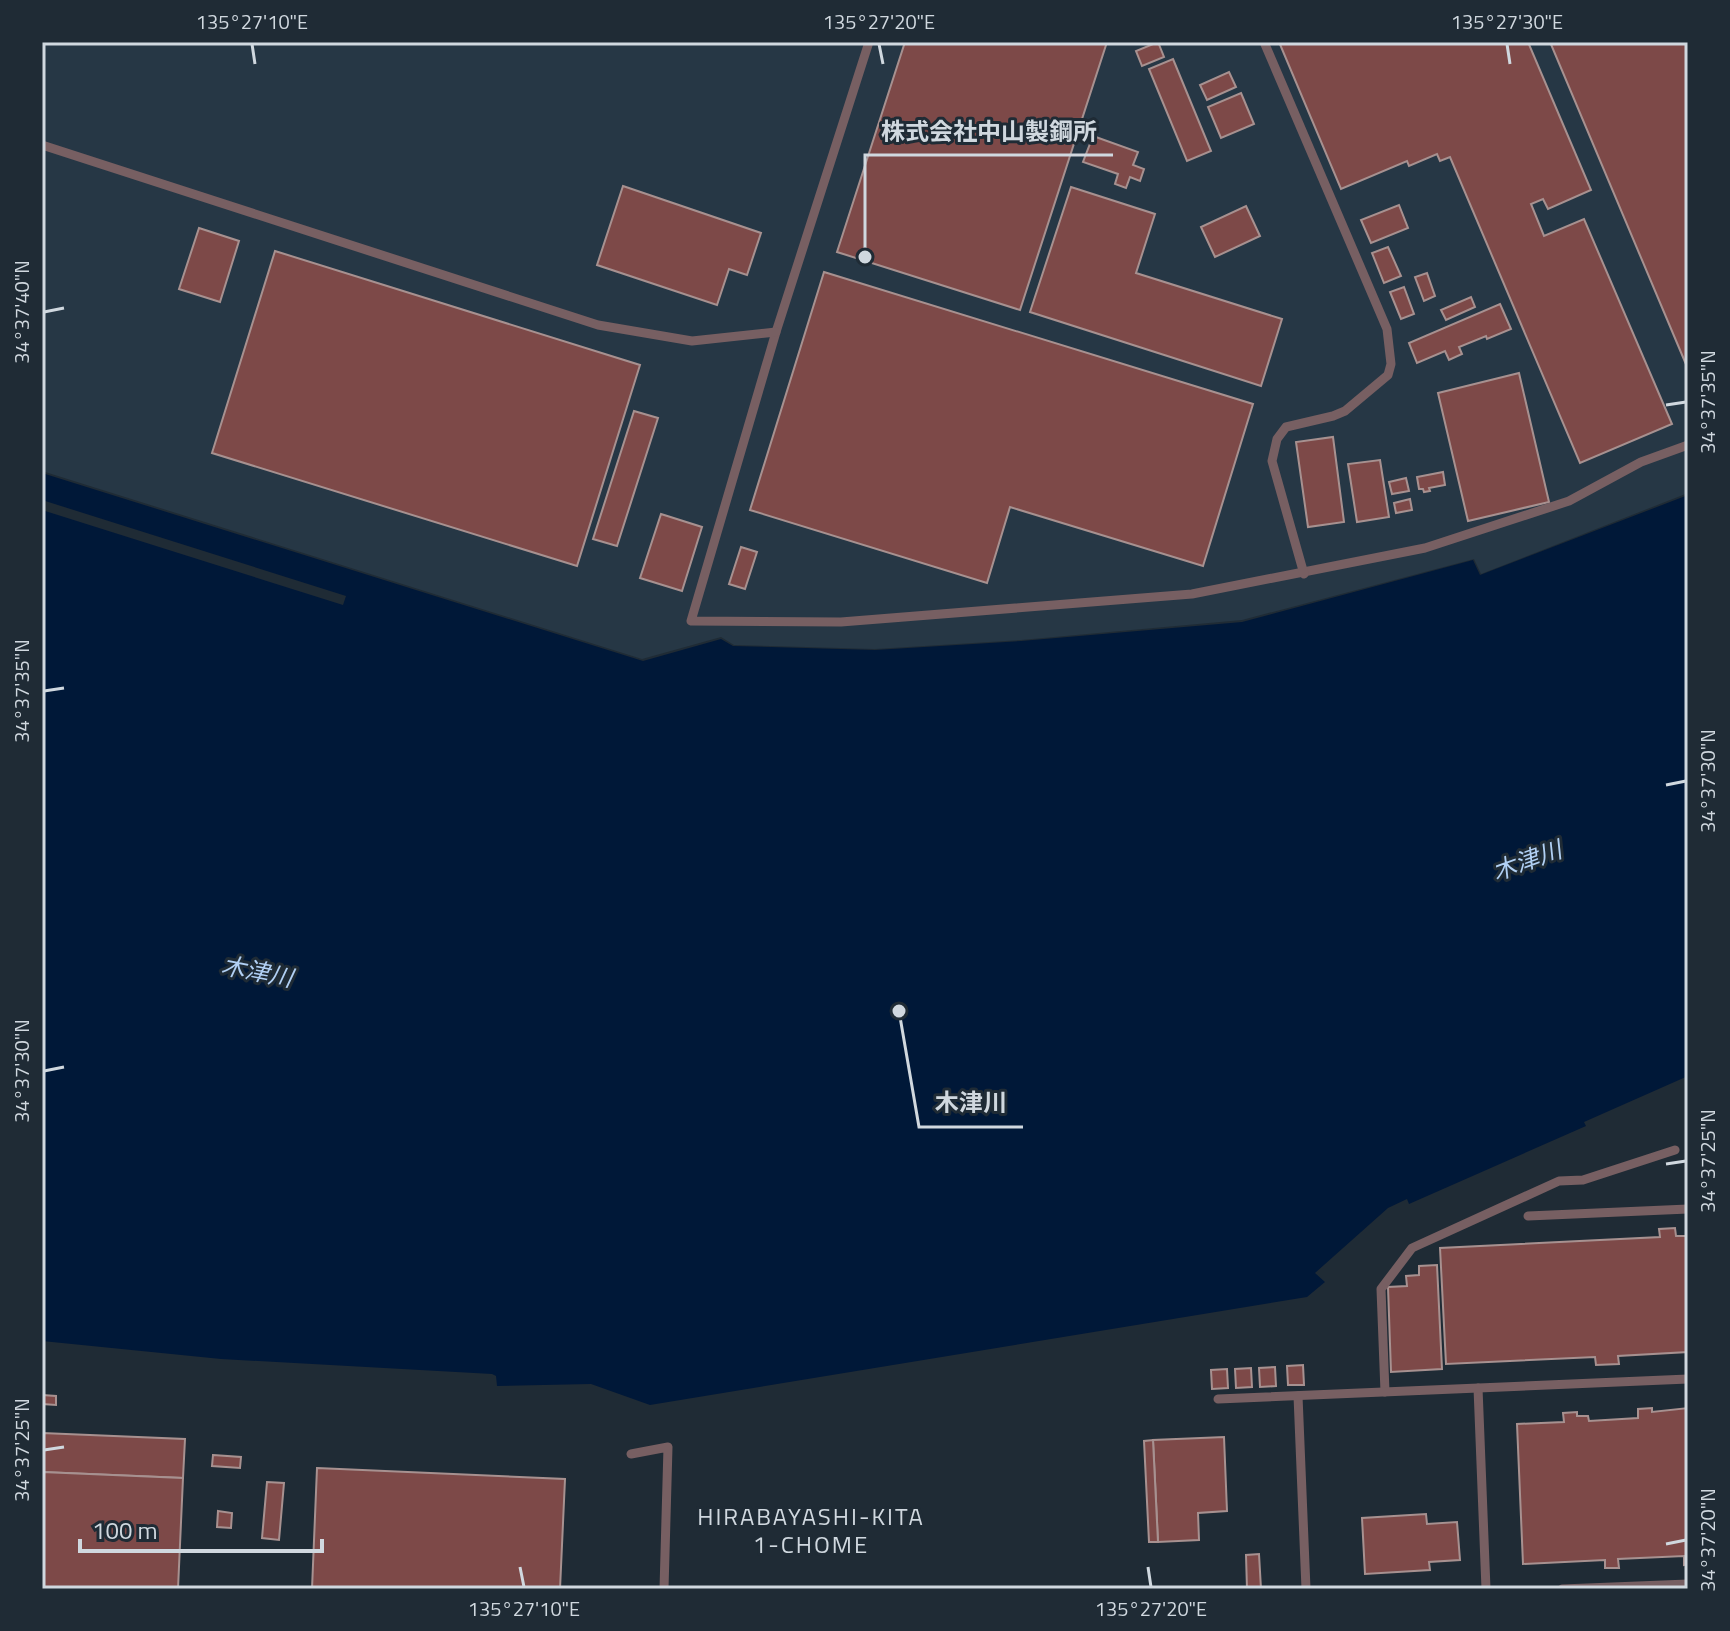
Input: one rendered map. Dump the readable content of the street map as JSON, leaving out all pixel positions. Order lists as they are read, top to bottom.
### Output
{
  "districts": ["HIRABAYASHI-KITA 1-CHOME"],
  "water": ["木津川"],
  "places": ["株式会社中山製鋼所", "木津川"],
  "scale_bar": "100 m",
  "coordinates": [
    "135°27'10\"E",
    "135°27'20\"E",
    "135°27'30\"E",
    "34°37'40\"N",
    "34°37'35\"N",
    "34°37'30\"N",
    "34°37'25\"N",
    "34°37'20\"N"
  ]
}
